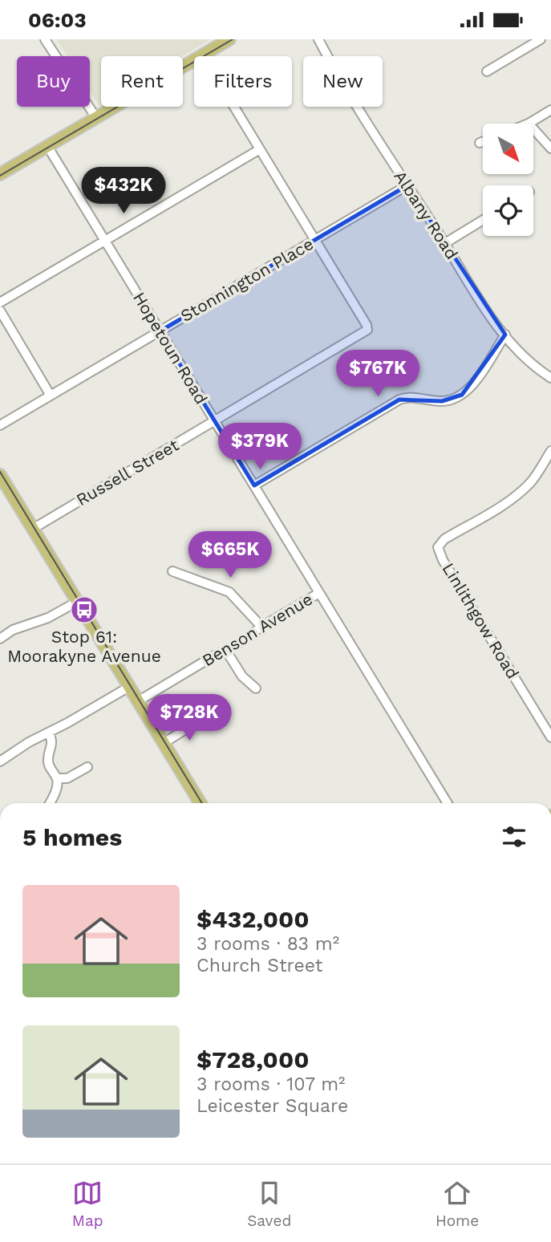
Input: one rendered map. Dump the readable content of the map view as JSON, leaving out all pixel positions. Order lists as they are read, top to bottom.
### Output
{
  "streets": {
    "street": [
      "Albany Road",
      "Stonnington Place",
      "Hopetoun Road",
      "Russell Street",
      "Linlithgow Road",
      "Benson Avenue"
    ]
  },
  "crossings": [
    ["Albany Road", "Stonnington Place"],
    ["Stonnington Place", "Hopetoun Road"],
    ["Stonnington Place", "Russell Street"],
    ["Hopetoun Road", "Russell Street"],
    ["Hopetoun Road", "Benson Avenue"]
  ],
  "places": {
    "bus stop": ["Stop 61: Moorakyne Avenue"]
  },
  "north": "bottom right",
  "page": {
    "status": "06:03",
    "chip": [
      "Buy",
      "Rent",
      "Filters",
      "New"
    ],
    "price": [
      "$432K",
      "$767K",
      "$379K",
      "$665K",
      "$728K"
    ],
    "heading": "5 homes",
    "list": [
      {
        "name": "$432,000",
        "note": "3 rooms · 83 m² · Church Street"
      },
      {
        "name": "$728,000",
        "note": "3 rooms · 107 m² · Leicester Square"
      }
    ],
    "tabs": ["Map", "Saved", "Home"]
  }
}
